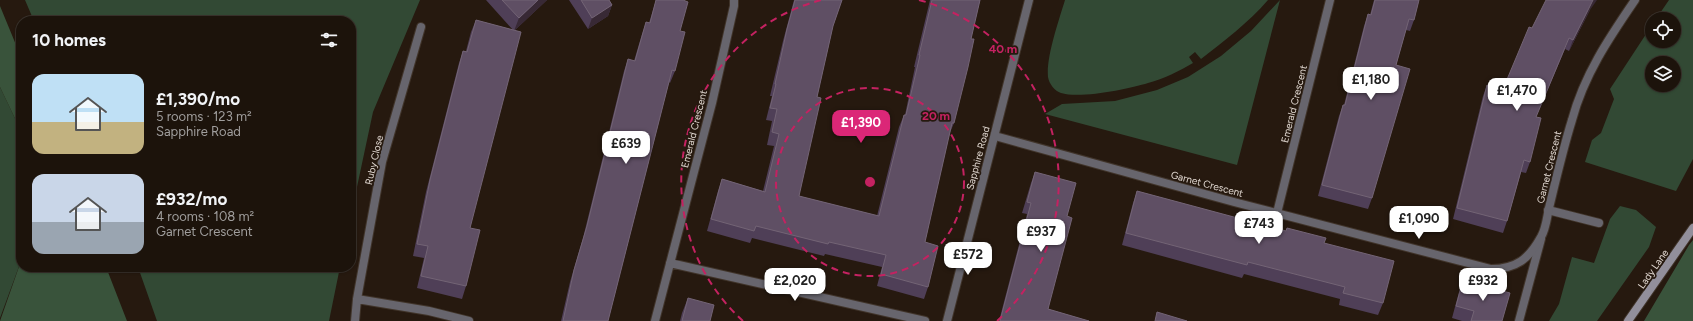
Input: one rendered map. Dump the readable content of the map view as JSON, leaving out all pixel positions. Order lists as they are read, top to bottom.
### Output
{
  "streets": {
    "main road": ["Lady Lane"],
    "street": [
      "Emerald Crescent",
      "Sapphire Road",
      "Ruby Close",
      "Garnet Crescent"
    ]
  },
  "crossings": [
    ["Emerald Crescent", "Garnet Crescent"],
    ["Sapphire Road", "Garnet Crescent"]
  ],
  "page": {
    "heading": "10 homes",
    "list": [
      {
        "name": "£1,390/mo",
        "note": "5 rooms · 123 m² · Sapphire Road"
      },
      {
        "name": "£932/mo",
        "note": "4 rooms · 108 m² · Garnet Crescent"
      }
    ],
    "price": [
      "£1,180",
      "£1,470",
      "£1,390",
      "£639",
      "£1,090",
      "£743",
      "£937",
      "£572",
      "£2,020",
      "£932"
    ]
  },
  "rings": ["40 m", "20 m"]
}
